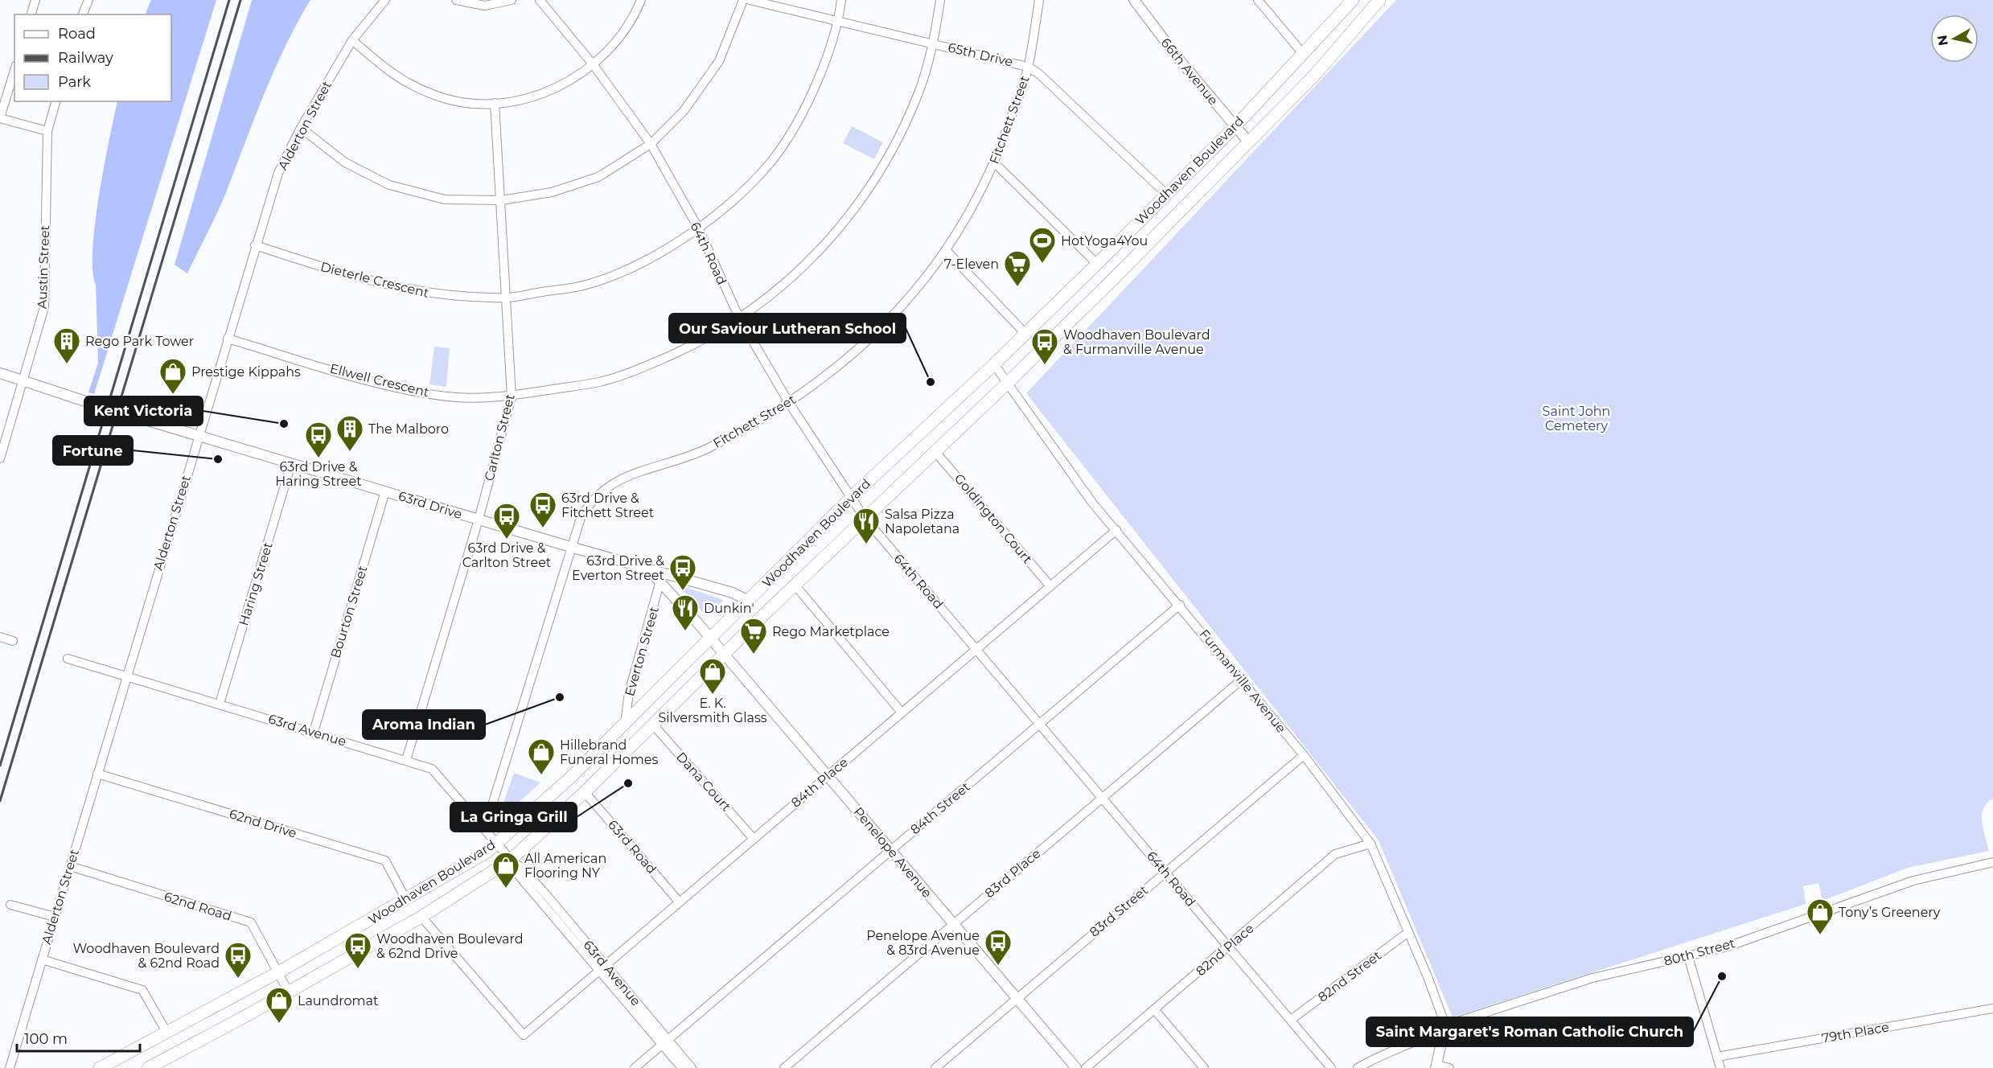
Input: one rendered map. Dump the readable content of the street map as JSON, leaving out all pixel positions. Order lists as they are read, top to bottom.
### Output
{
  "streets": {
    "main road": ["Woodhaven Boulevard"],
    "street": [
      "65th Drive",
      "66th Avenue",
      "Fitchett Street",
      "Alderton Street",
      "64th Road",
      "Austin Street",
      "Dieterle Crescent",
      "Ellwell Crescent",
      "Carlton Street",
      "63rd Drive",
      "Goldington Court",
      "Haring Street",
      "Bourton Street",
      "Everton Street",
      "Furmanville Avenue",
      "63rd Avenue",
      "Dana Court",
      "84th Place",
      "84th Street",
      "62nd Drive",
      "63rd Road",
      "Penelope Avenue",
      "83rd Place",
      "62nd Road",
      "83rd Street",
      "82nd Place",
      "80th Street",
      "82nd Street",
      "79th Place"
    ]
  },
  "crossings": [
    ["65th Drive", "Fitchett Street"],
    ["65th Drive", "Woodhaven Boulevard"],
    ["65th Drive", "Dieterle Crescent"],
    ["65th Drive", "Ellwell Crescent"],
    ["66th Avenue", "Woodhaven Boulevard"],
    ["Fitchett Street", "64th Road"],
    ["Fitchett Street", "63rd Drive"],
    ["Fitchett Street", "63rd Avenue"],
    ["Alderton Street", "Dieterle Crescent"],
    ["Alderton Street", "Ellwell Crescent"],
    ["Alderton Street", "63rd Drive"],
    ["Alderton Street", "63rd Avenue"],
    ["Alderton Street", "62nd Drive"],
    ["Alderton Street", "62nd Road"],
    ["Woodhaven Boulevard", "64th Road"],
    ["Woodhaven Boulevard", "63rd Drive"],
    ["Woodhaven Boulevard", "Goldington Court"],
    ["Woodhaven Boulevard", "Everton Street"],
    ["Woodhaven Boulevard", "Furmanville Avenue"],
    ["Woodhaven Boulevard", "63rd Avenue"],
    ["Woodhaven Boulevard", "Dana Court"],
    ["Woodhaven Boulevard", "84th Place"],
    ["Woodhaven Boulevard", "62nd Drive"],
    ["Woodhaven Boulevard", "63rd Road"],
    ["Woodhaven Boulevard", "Penelope Avenue"],
    ["Woodhaven Boulevard", "62nd Road"],
    ["64th Road", "Dieterle Crescent"],
    ["64th Road", "Ellwell Crescent"],
    ["64th Road", "84th Place"],
    ["64th Road", "84th Street"],
    ["64th Road", "83rd Place"],
    ["64th Road", "83rd Street"],
    ["64th Road", "82nd Place"],
    ["64th Road", "82nd Street"],
    ["Dieterle Crescent", "Carlton Street"],
    ["Ellwell Crescent", "Carlton Street"],
    ["Carlton Street", "63rd Drive"],
    ["Carlton Street", "63rd Avenue"],
    ["63rd Drive", "Haring Street"],
    ["63rd Drive", "Bourton Street"],
    ["63rd Drive", "Everton Street"],
    ["63rd Drive", "Penelope Avenue"],
    ["Goldington Court", "84th Place"],
    ["Haring Street", "63rd Avenue"],
    ["Bourton Street", "63rd Avenue"],
    ["Furmanville Avenue", "84th Place"],
    ["Furmanville Avenue", "84th Street"],
    ["Furmanville Avenue", "83rd Place"],
    ["Furmanville Avenue", "83rd Street"],
    ["Furmanville Avenue", "82nd Place"],
    ["Furmanville Avenue", "80th Street"],
    ["Furmanville Avenue", "82nd Street"],
    ["63rd Avenue", "84th Place"],
    ["63rd Avenue", "84th Street"],
    ["Dana Court", "84th Place"],
    ["84th Place", "63rd Road"],
    ["84th Place", "Penelope Avenue"],
    ["84th Street", "Penelope Avenue"],
    ["Penelope Avenue", "83rd Place"],
    ["Penelope Avenue", "83rd Street"]
  ],
  "parks": ["Saint John Cemetery"],
  "places": {
    "sports": ["HotYoga4You"],
    "supermarket": ["7-Eleven", "Rego Marketplace"],
    "building": ["Rego Park Tower", "The Malboro"],
    "bus stop": [
      "Woodhaven Boulevard & Furmanville Avenue",
      "63rd Drive & Haring Street",
      "63rd Drive & Fitchett Street",
      "63rd Drive & Carlton Street",
      "63rd Drive & Everton Street",
      "Penelope Avenue & 83rd Avenue",
      "Woodhaven Boulevard & 62nd Drive",
      "Woodhaven Boulevard & 62nd Road"
    ],
    "other": [
      "Our Saviour Lutheran School",
      "Kent Victoria",
      "Fortune",
      "Aroma Indian",
      "La Gringa Grill",
      "Saint Margaret's Roman Catholic Church"
    ],
    "shop": [
      "Prestige Kippahs",
      "E. K. Silversmith Glass",
      "Hillebrand Funeral Homes",
      "All American Flooring NY",
      "Tony’s Greenery",
      "Laundromat"
    ],
    "restaurant": ["Salsa Pizza Napoletana", "Dunkin'"]
  },
  "legend": ["Road", "Railway", "Park"],
  "scale_bar": "100 m",
  "north": "left"
}
